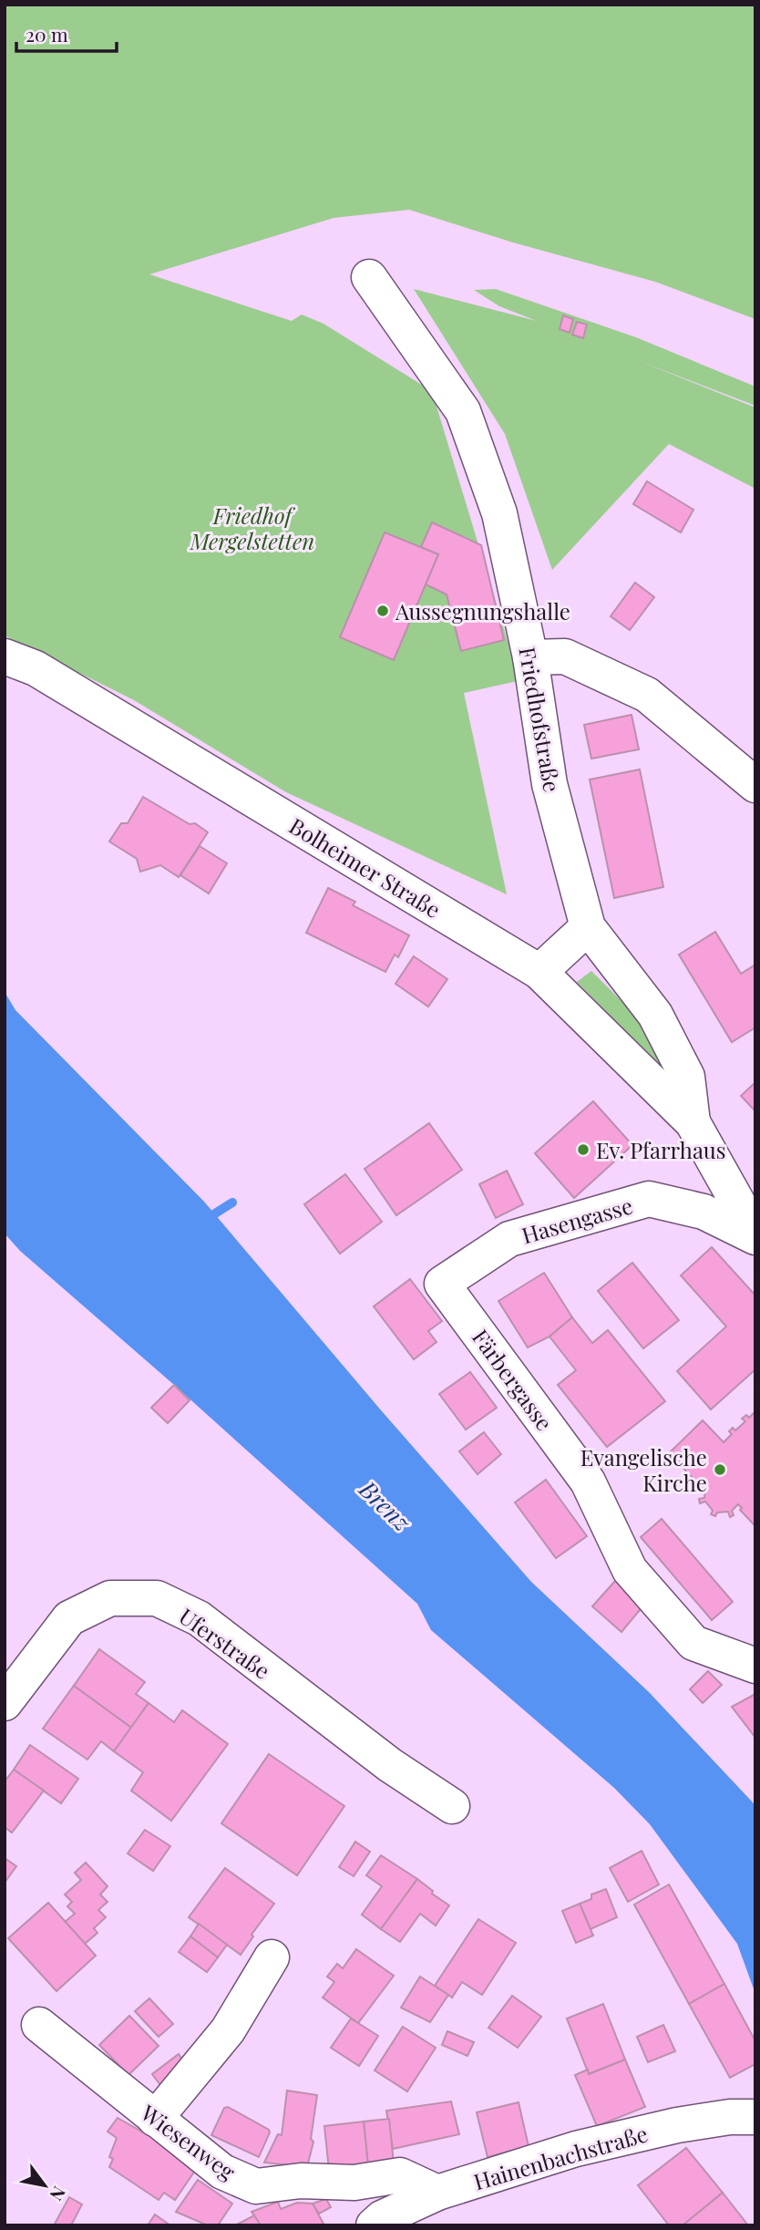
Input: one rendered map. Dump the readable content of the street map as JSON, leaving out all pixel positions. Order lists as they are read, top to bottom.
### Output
{
  "streets": {
    "street": [
      "Friedhofstraße",
      "Bolheimer Straße",
      "Hasengasse",
      "Färbergasse",
      "Uferstraße",
      "Wiesenweg",
      "Hainenbachstraße"
    ]
  },
  "crossings": [
    ["Friedhofstraße", "Bolheimer Straße"],
    ["Hasengasse", "Färbergasse"],
    ["Wiesenweg", "Hainenbachstraße"]
  ],
  "water": ["Brenz"],
  "parks": ["Friedhof Mergelstetten"],
  "places": ["Aussegnungshalle", "Ev. Pfarrhaus", "Evangelische Kirche"],
  "scale_bar": "20 m",
  "north": "bottom right"
}
